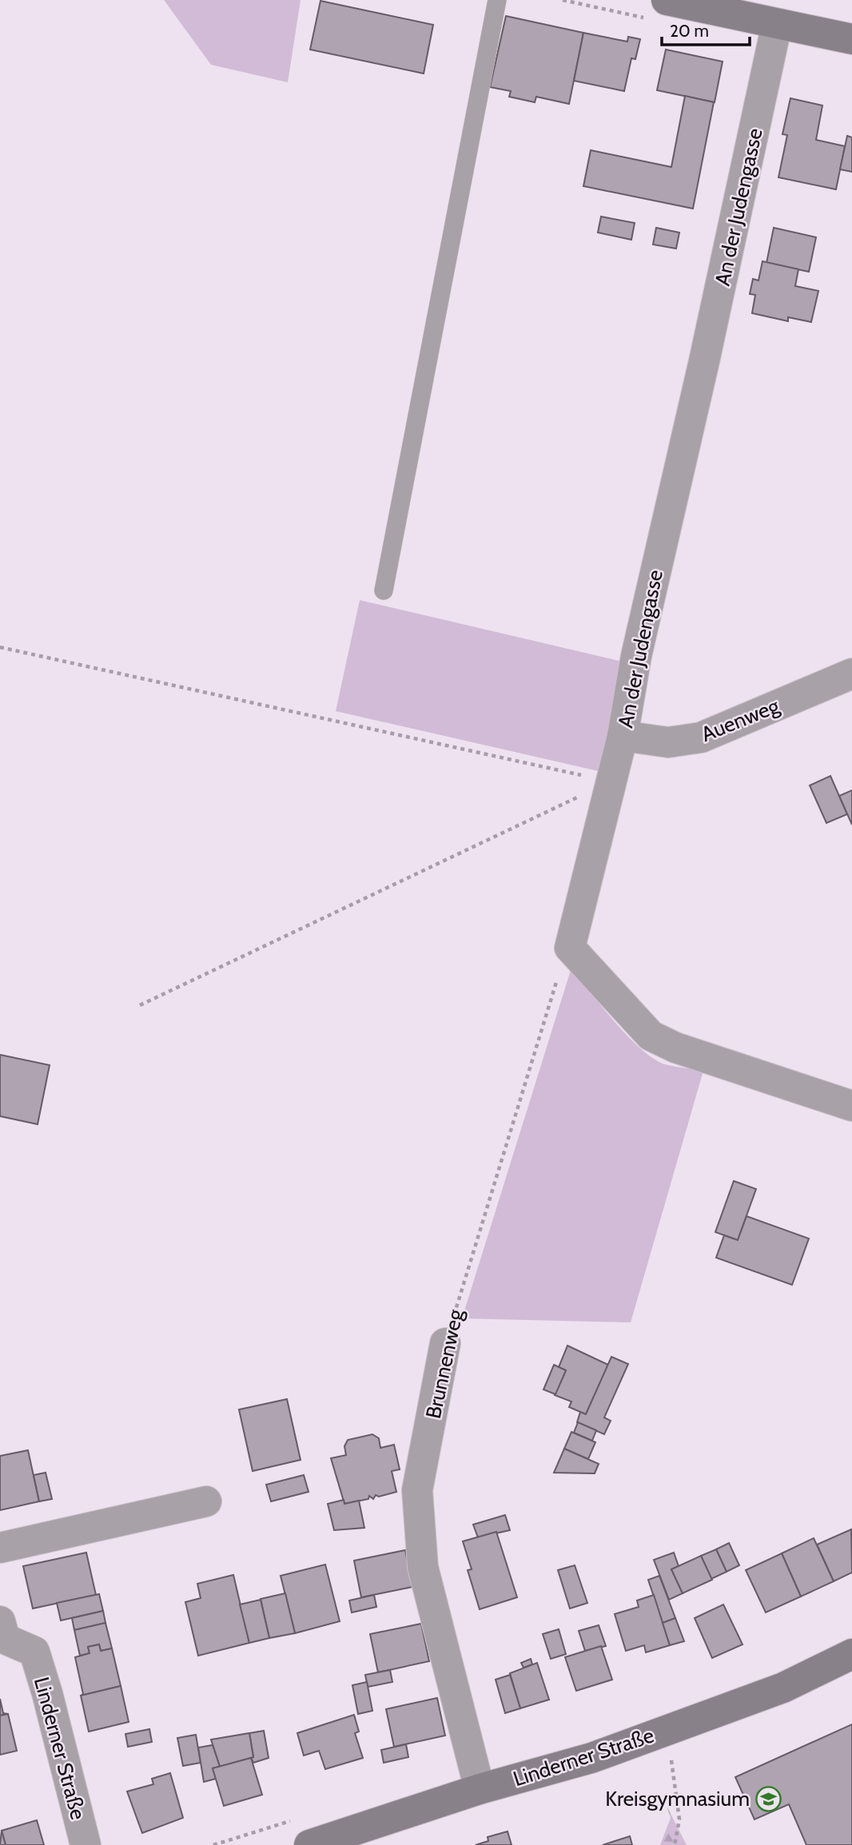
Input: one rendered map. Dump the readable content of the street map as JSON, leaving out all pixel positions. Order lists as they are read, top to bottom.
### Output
{
  "streets": {
    "main road": ["Linderner Straße"],
    "street": ["An der Judengasse", "Auenweg", "Brunnenweg"]
  },
  "crossings": [
    ["An der Judengasse", "Auenweg"],
    ["An der Judengasse", "Brunnenweg"],
    ["Brunnenweg", "Linderner Straße"]
  ],
  "places": {
    "school or university": ["Kreisgymnasium"]
  },
  "scale_bar": "20 m"
}
